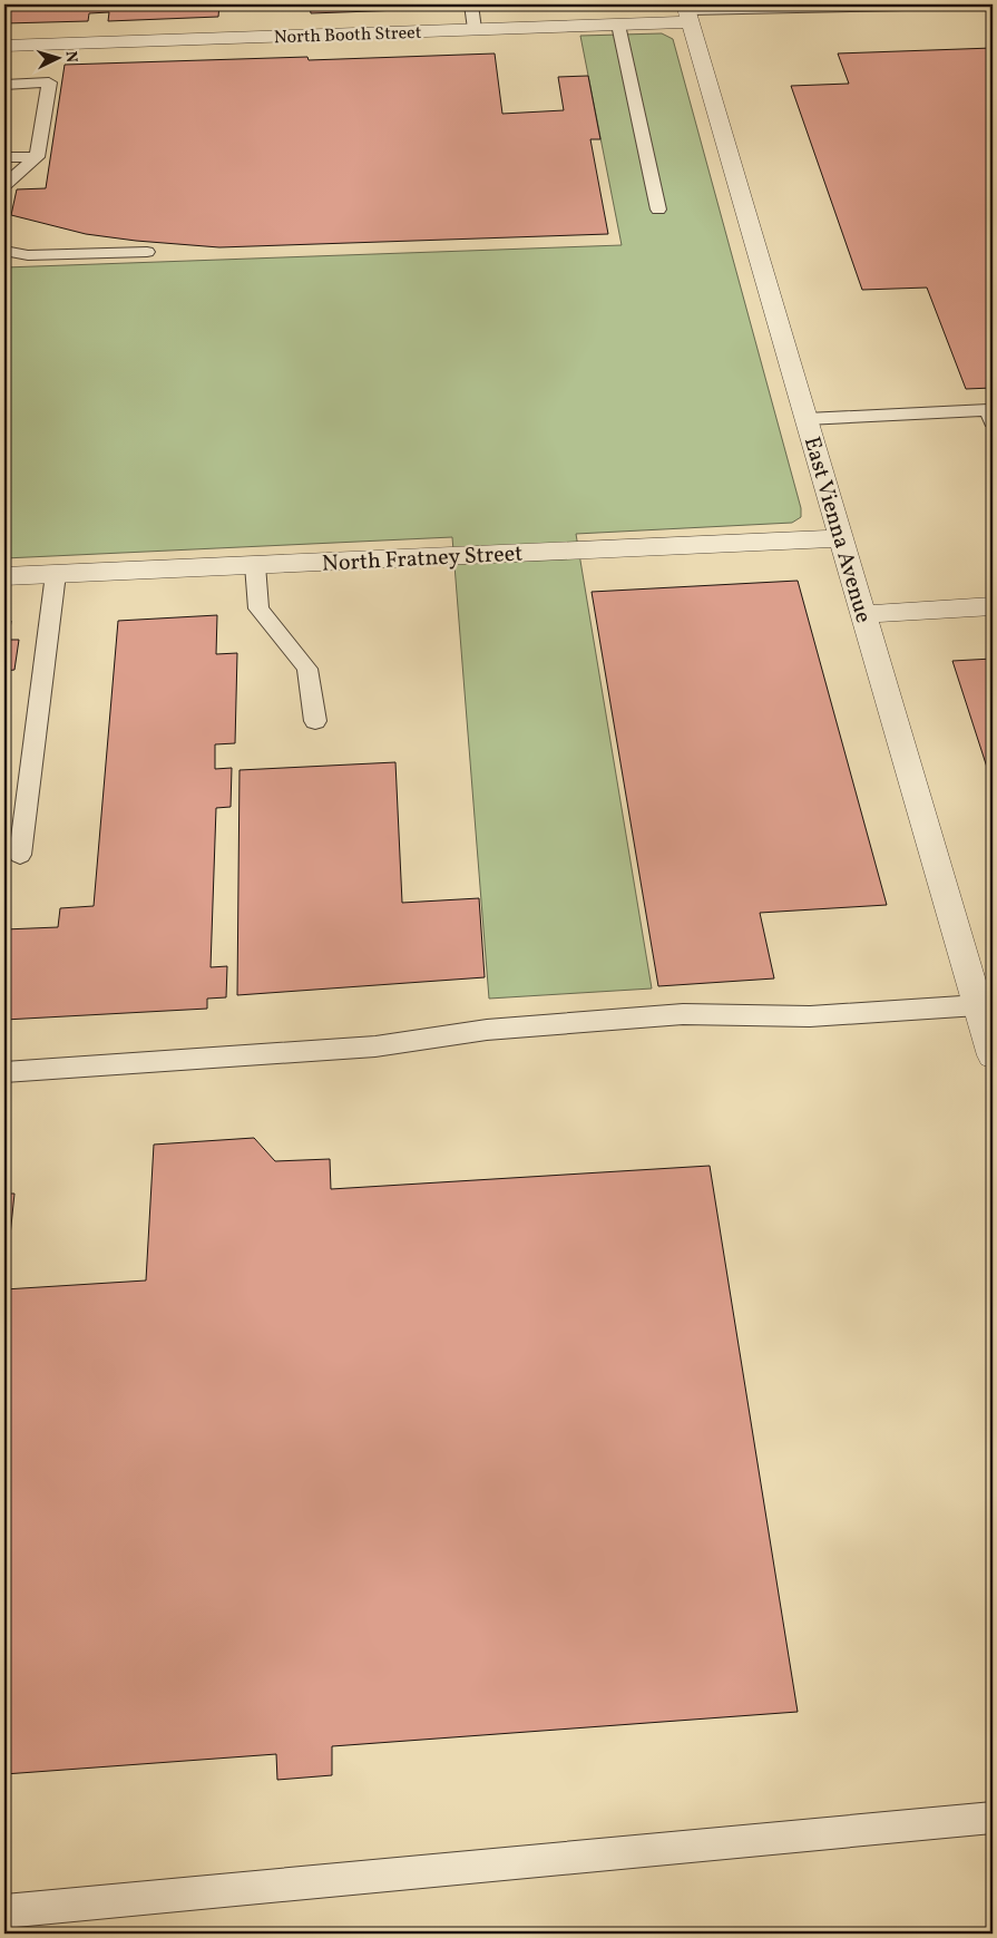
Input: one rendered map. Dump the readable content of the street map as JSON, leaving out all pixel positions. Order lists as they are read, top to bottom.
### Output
{
  "streets": {
    "street": ["North Booth Street", "East Vienna Avenue", "North Fratney Street"]
  },
  "crossings": [
    ["North Booth Street", "East Vienna Avenue"],
    ["East Vienna Avenue", "North Fratney Street"]
  ],
  "north": "right"
}
